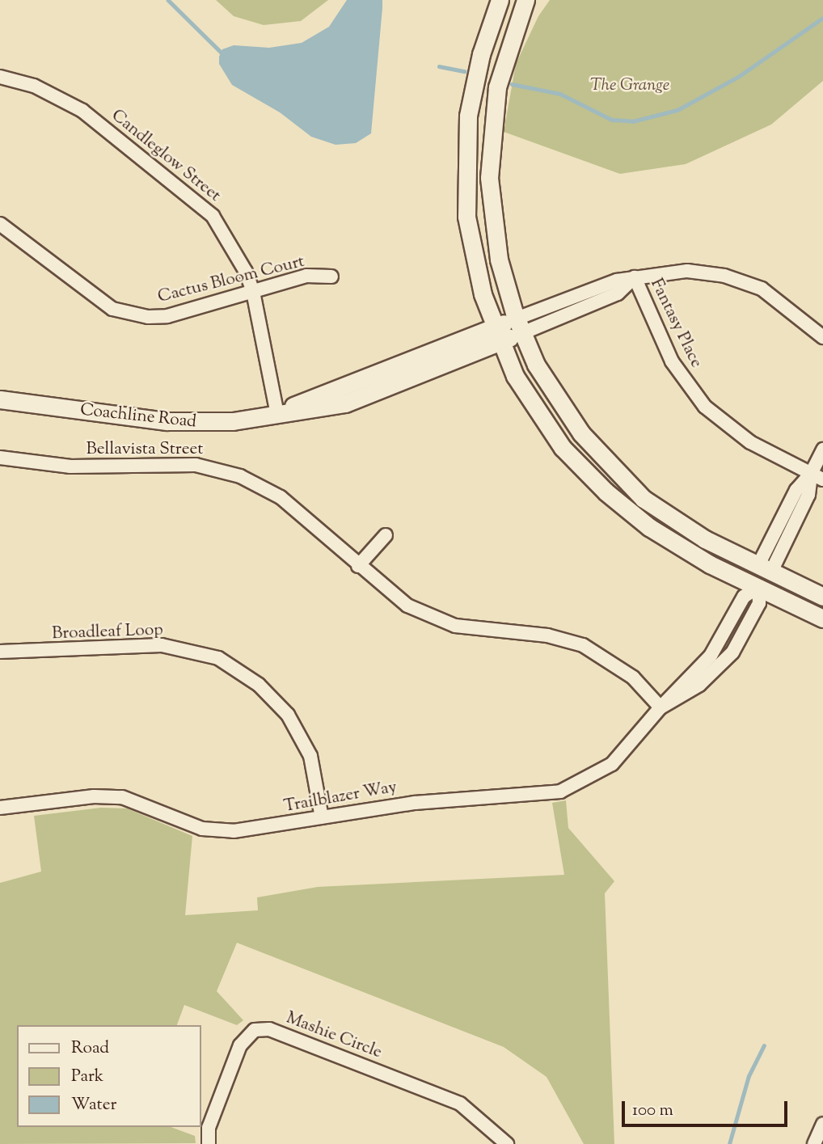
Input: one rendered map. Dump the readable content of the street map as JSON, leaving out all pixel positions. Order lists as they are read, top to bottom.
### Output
{
  "streets": {
    "main road": ["Coachline Road"],
    "street": [
      "Candleglow Street",
      "Cactus Bloom Court",
      "Fantasy Place",
      "Bellavista Street",
      "Broadleaf Loop",
      "Trailblazer Way",
      "Mashie Circle"
    ]
  },
  "crossings": [
    ["Candleglow Street", "Cactus Bloom Court"],
    ["Candleglow Street", "Coachline Road"],
    ["Bellavista Street", "Trailblazer Way"],
    ["Broadleaf Loop", "Trailblazer Way"]
  ],
  "parks": ["The Grange"],
  "legend": ["Road", "Park", "Water"],
  "scale_bar": "100 m"
}
